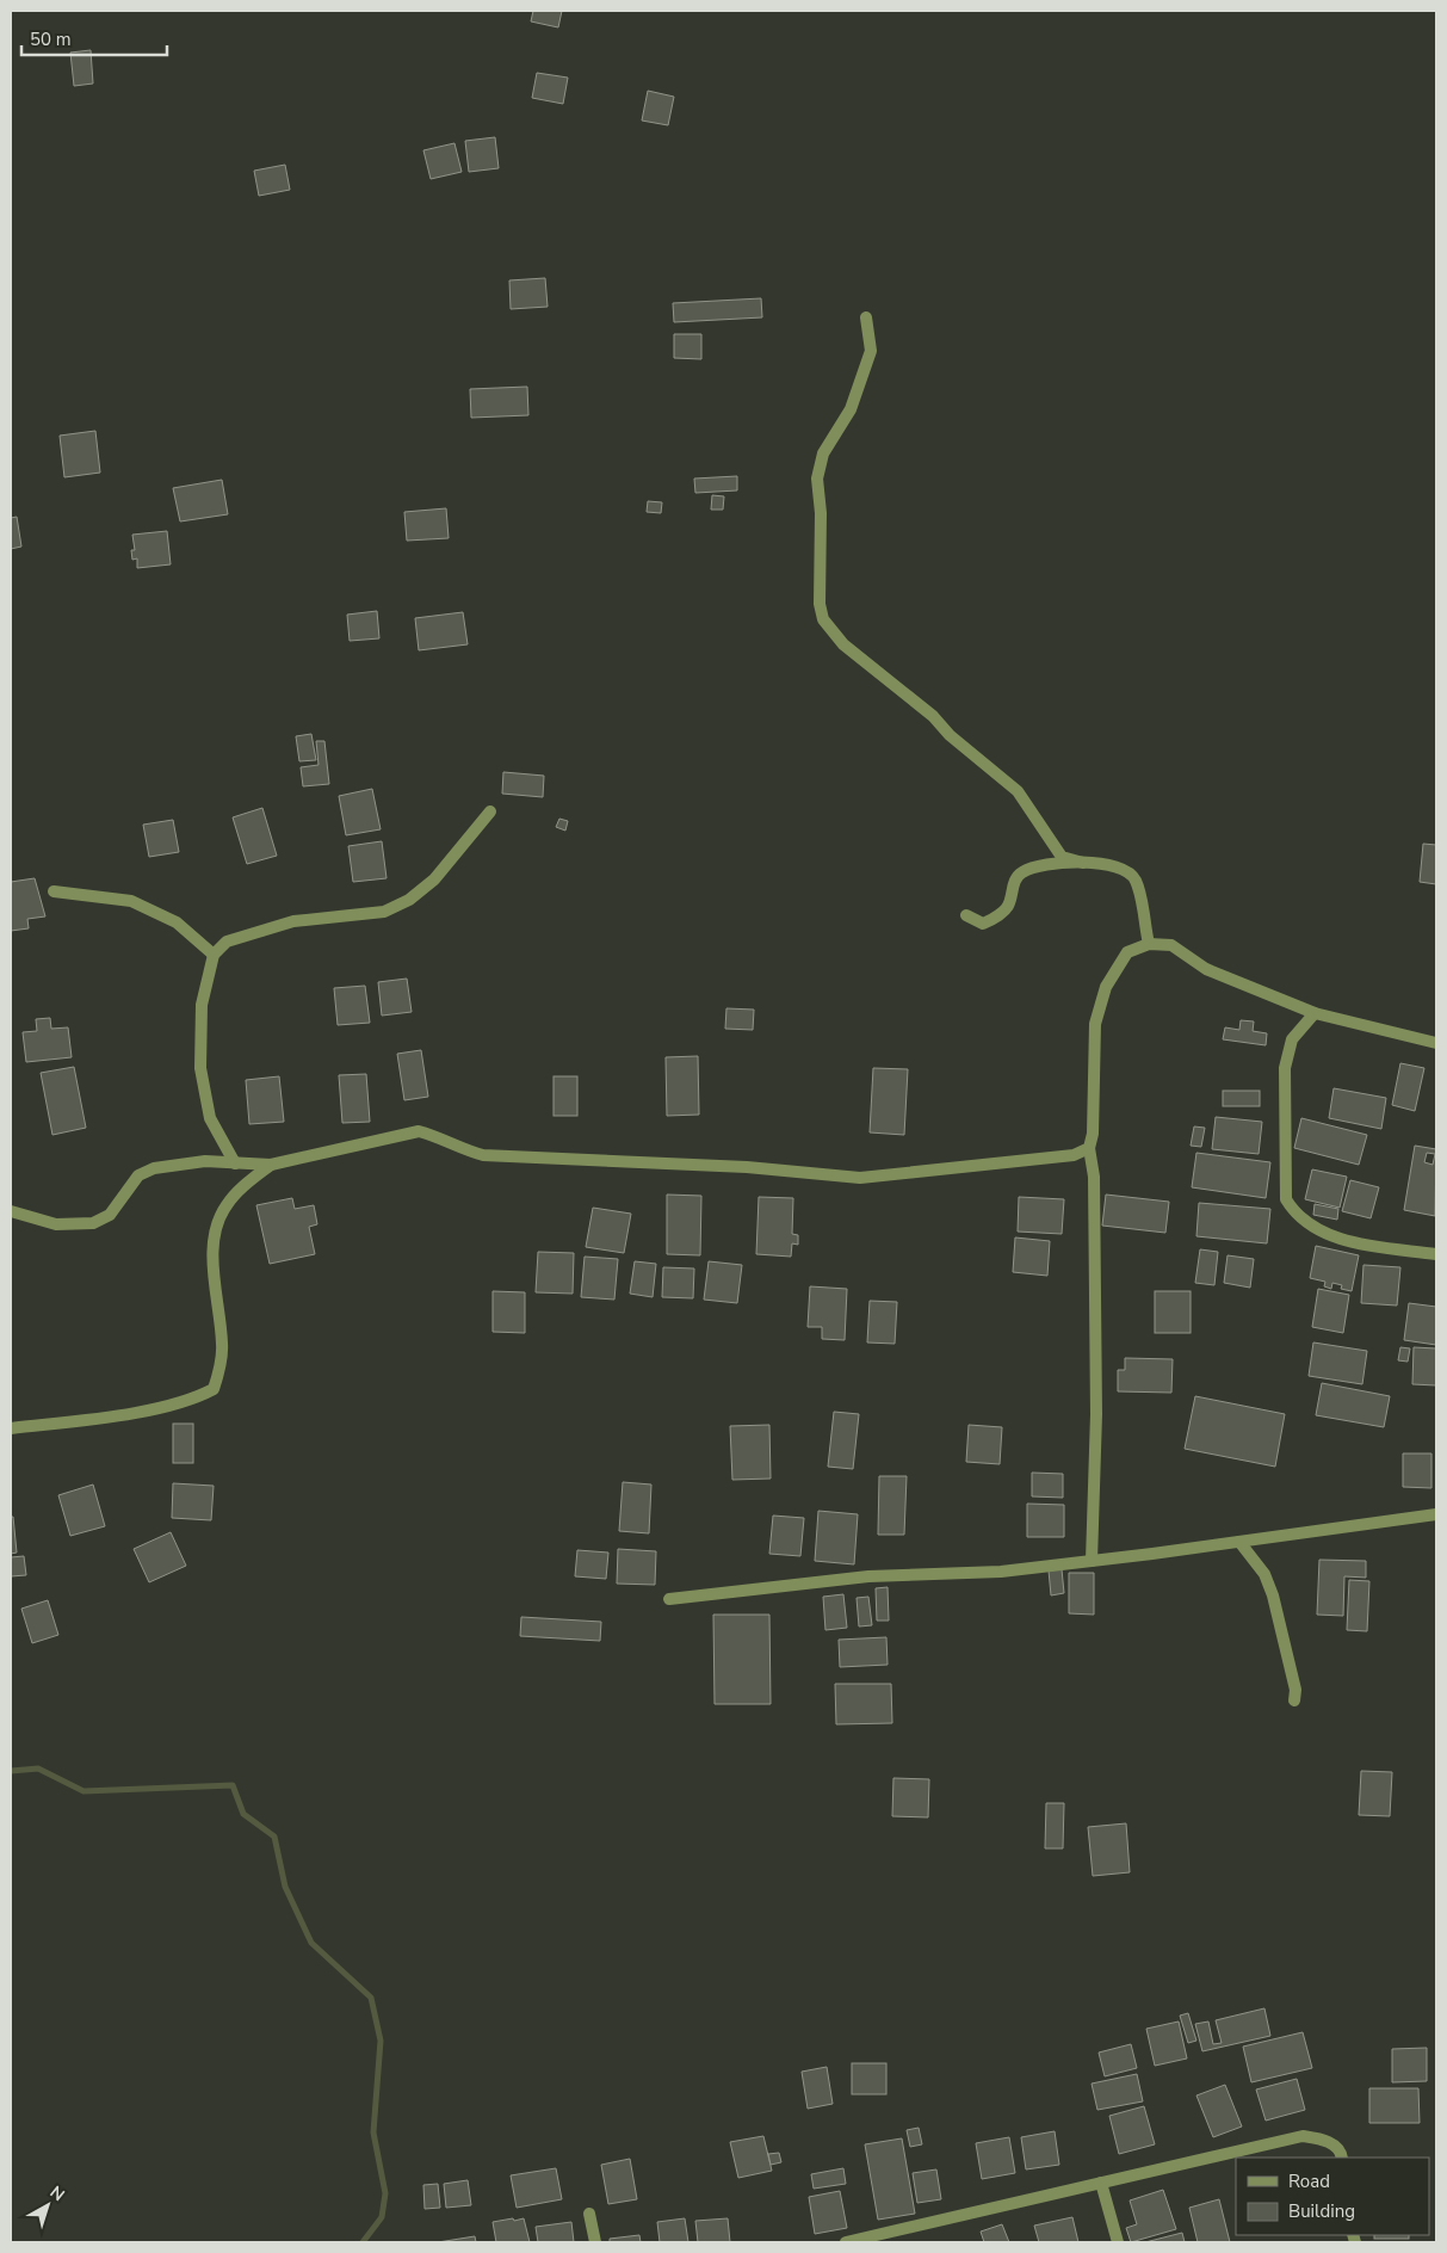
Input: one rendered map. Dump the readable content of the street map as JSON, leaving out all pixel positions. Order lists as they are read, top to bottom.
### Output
{
  "legend": ["Road", "Building"],
  "scale_bar": "50 m",
  "north": "top right"
}
